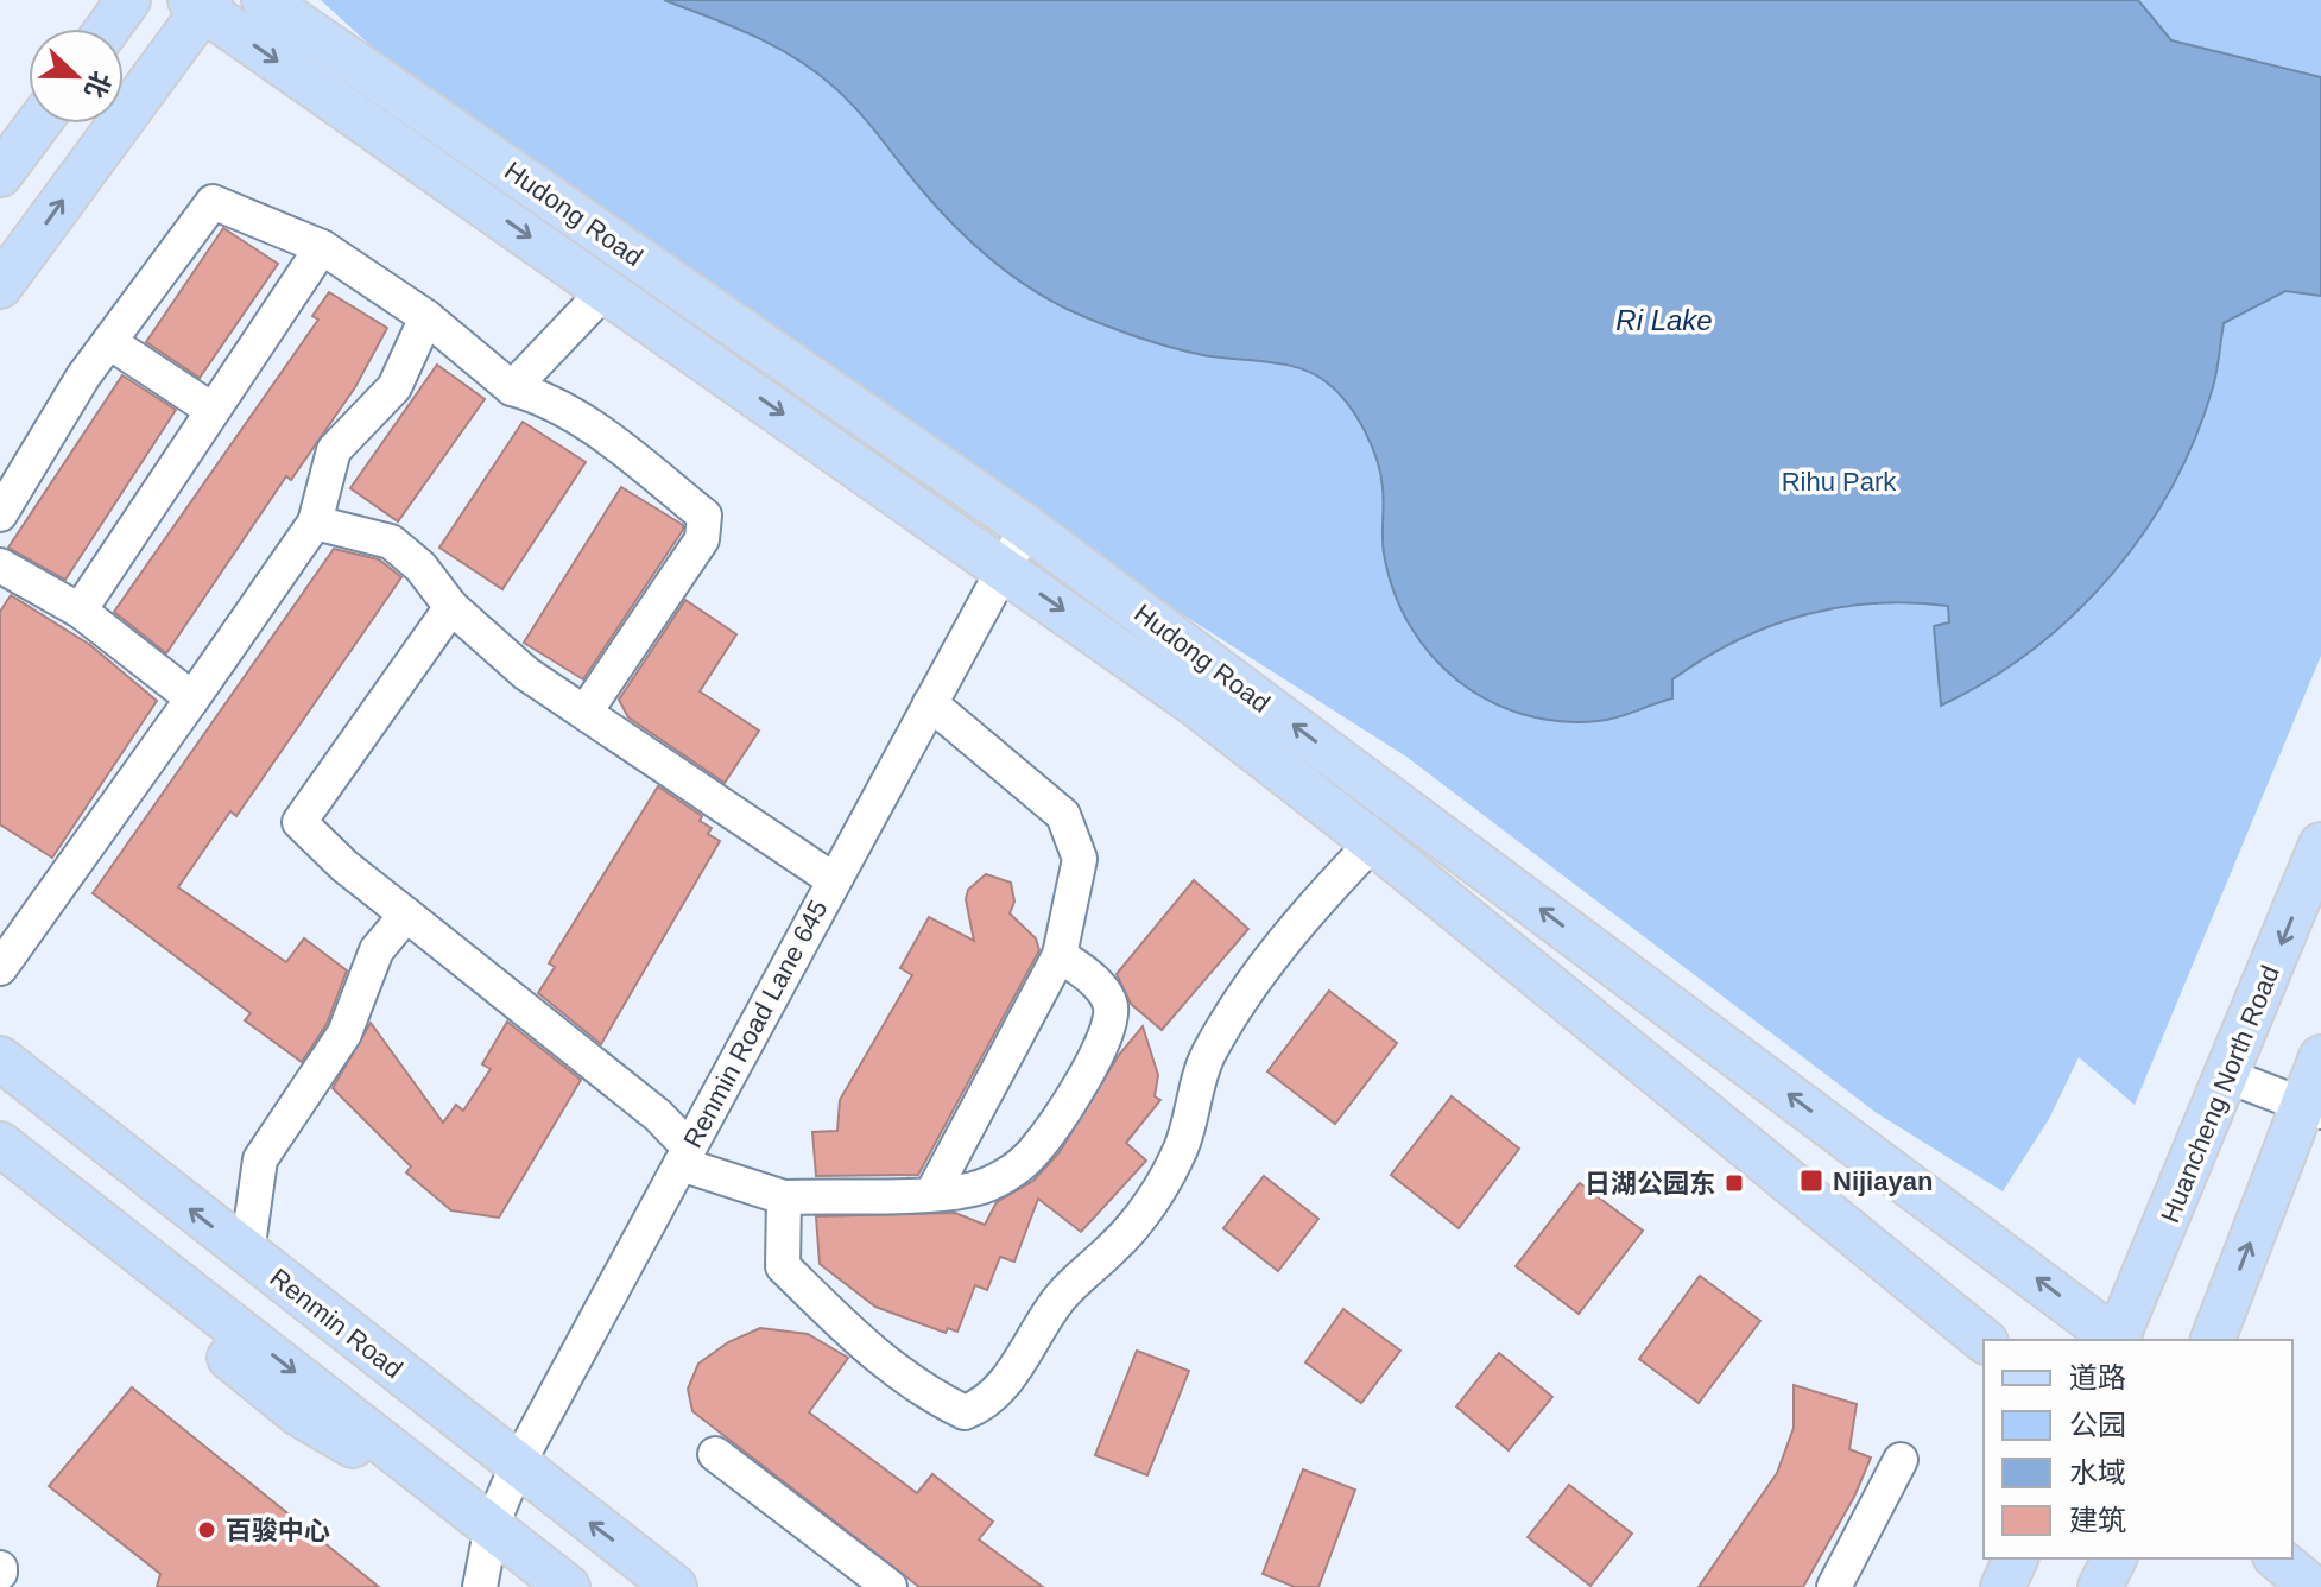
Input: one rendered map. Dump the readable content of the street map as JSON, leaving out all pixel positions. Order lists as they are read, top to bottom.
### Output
{
  "streets": {
    "main road": ["Hudong Road", "Huancheng North Road", "Renmin Road"],
    "street": ["Renmin Road Lane 645"]
  },
  "crossings": [
    ["Hudong Road", "Renmin Road Lane 645"],
    ["Renmin Road Lane 645", "Renmin Road"]
  ],
  "one_way": ["Huancheng North Road"],
  "water": ["Ri Lake"],
  "parks": ["Rihu Park"],
  "places": {
    "transit": ["Nijiayan", "日湖公园东"],
    "other": ["百骏中心"]
  },
  "legend": [
    "道路",
    "公园",
    "水域",
    "建筑"
  ],
  "north": "right"
}
